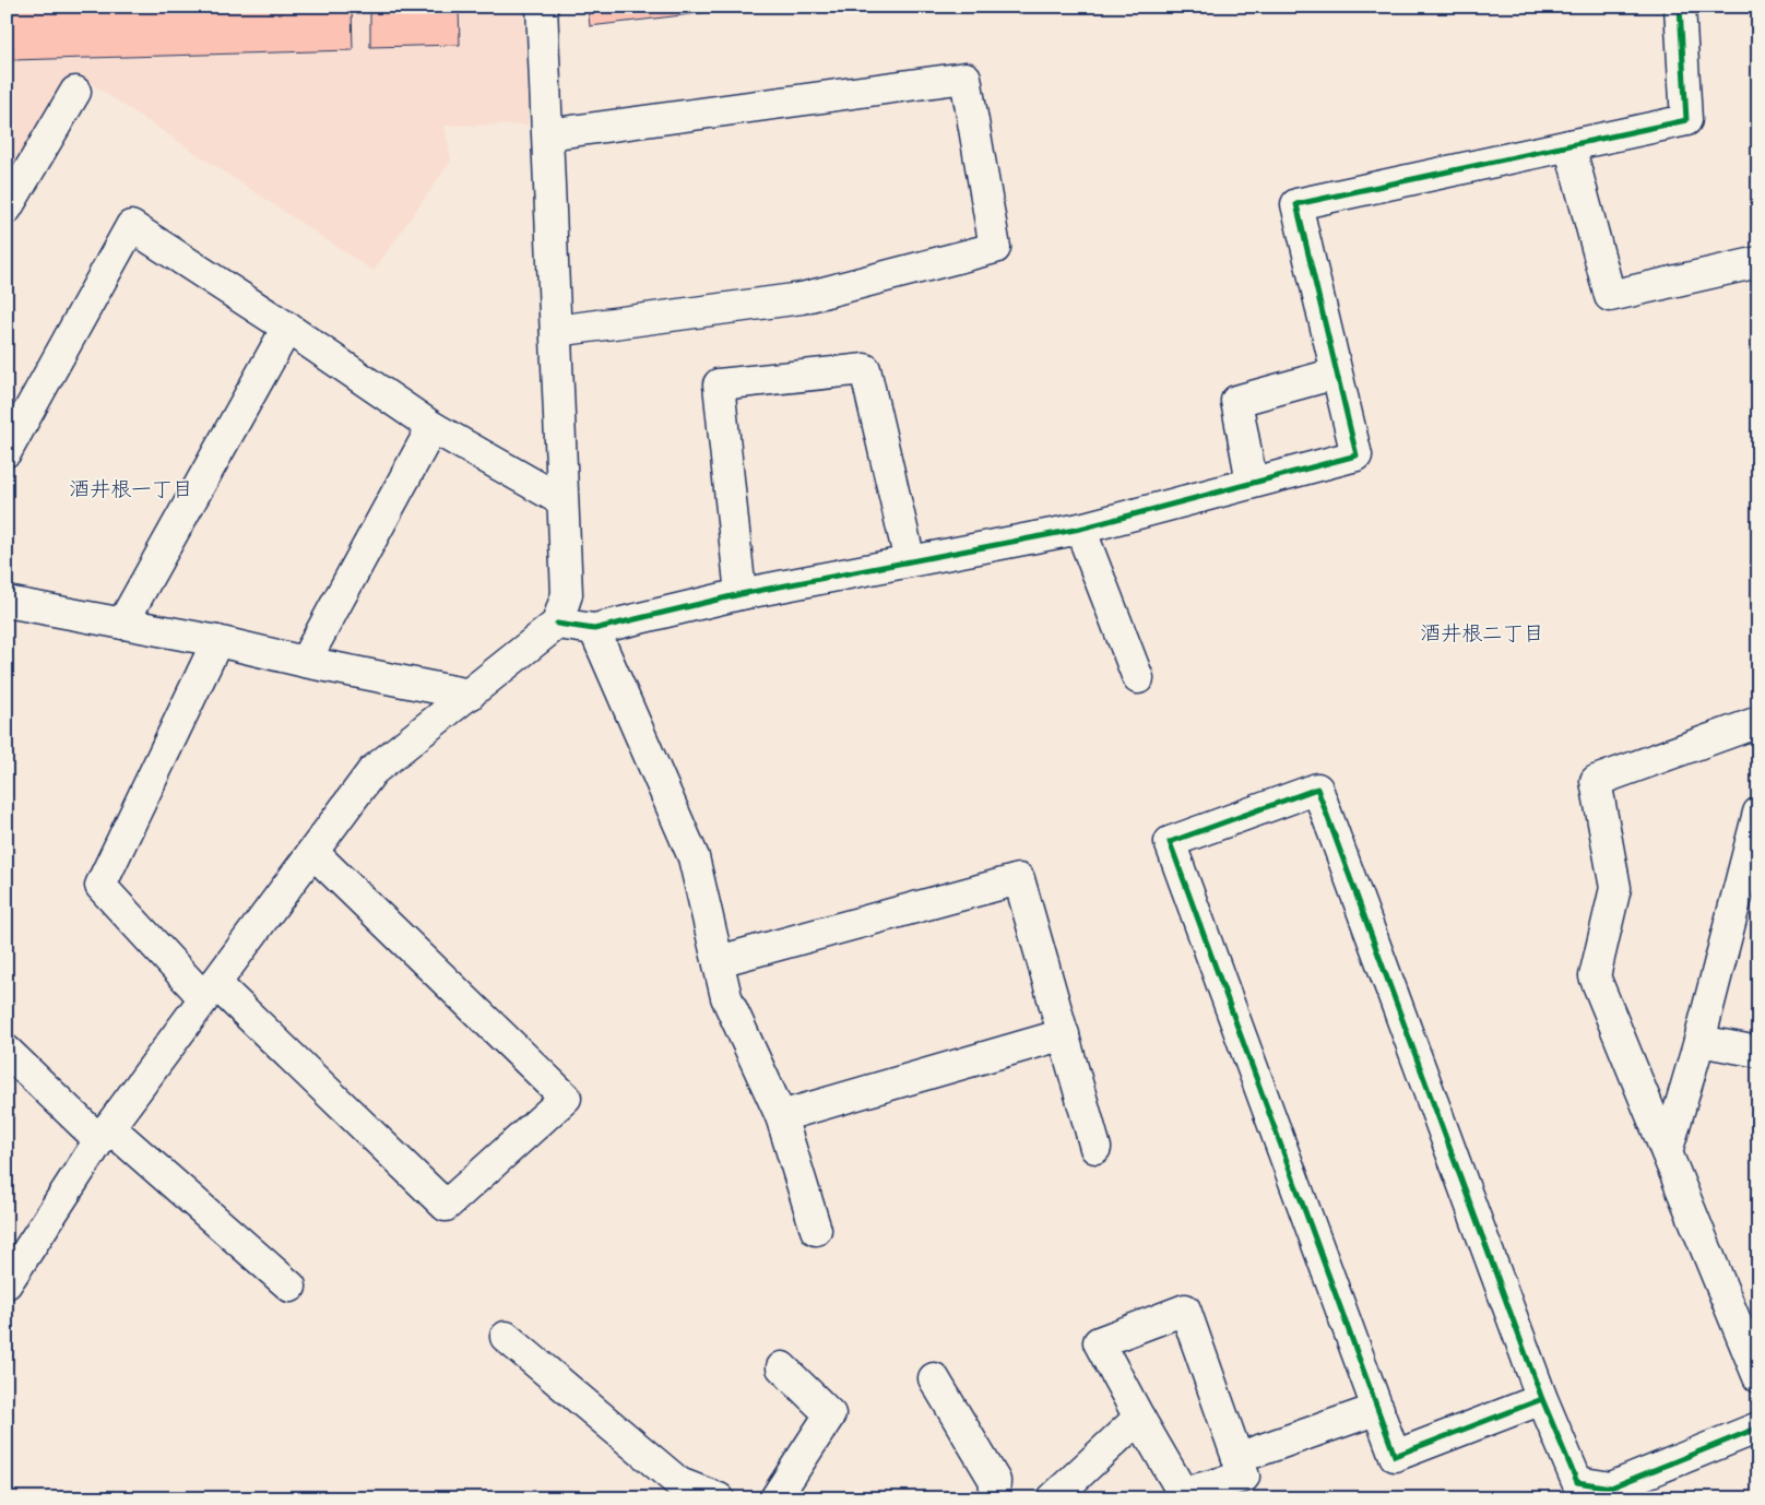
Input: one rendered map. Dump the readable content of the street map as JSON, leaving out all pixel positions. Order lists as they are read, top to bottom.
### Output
{
  "districts": ["酒井根一丁目", "酒井根二丁目"]
}
